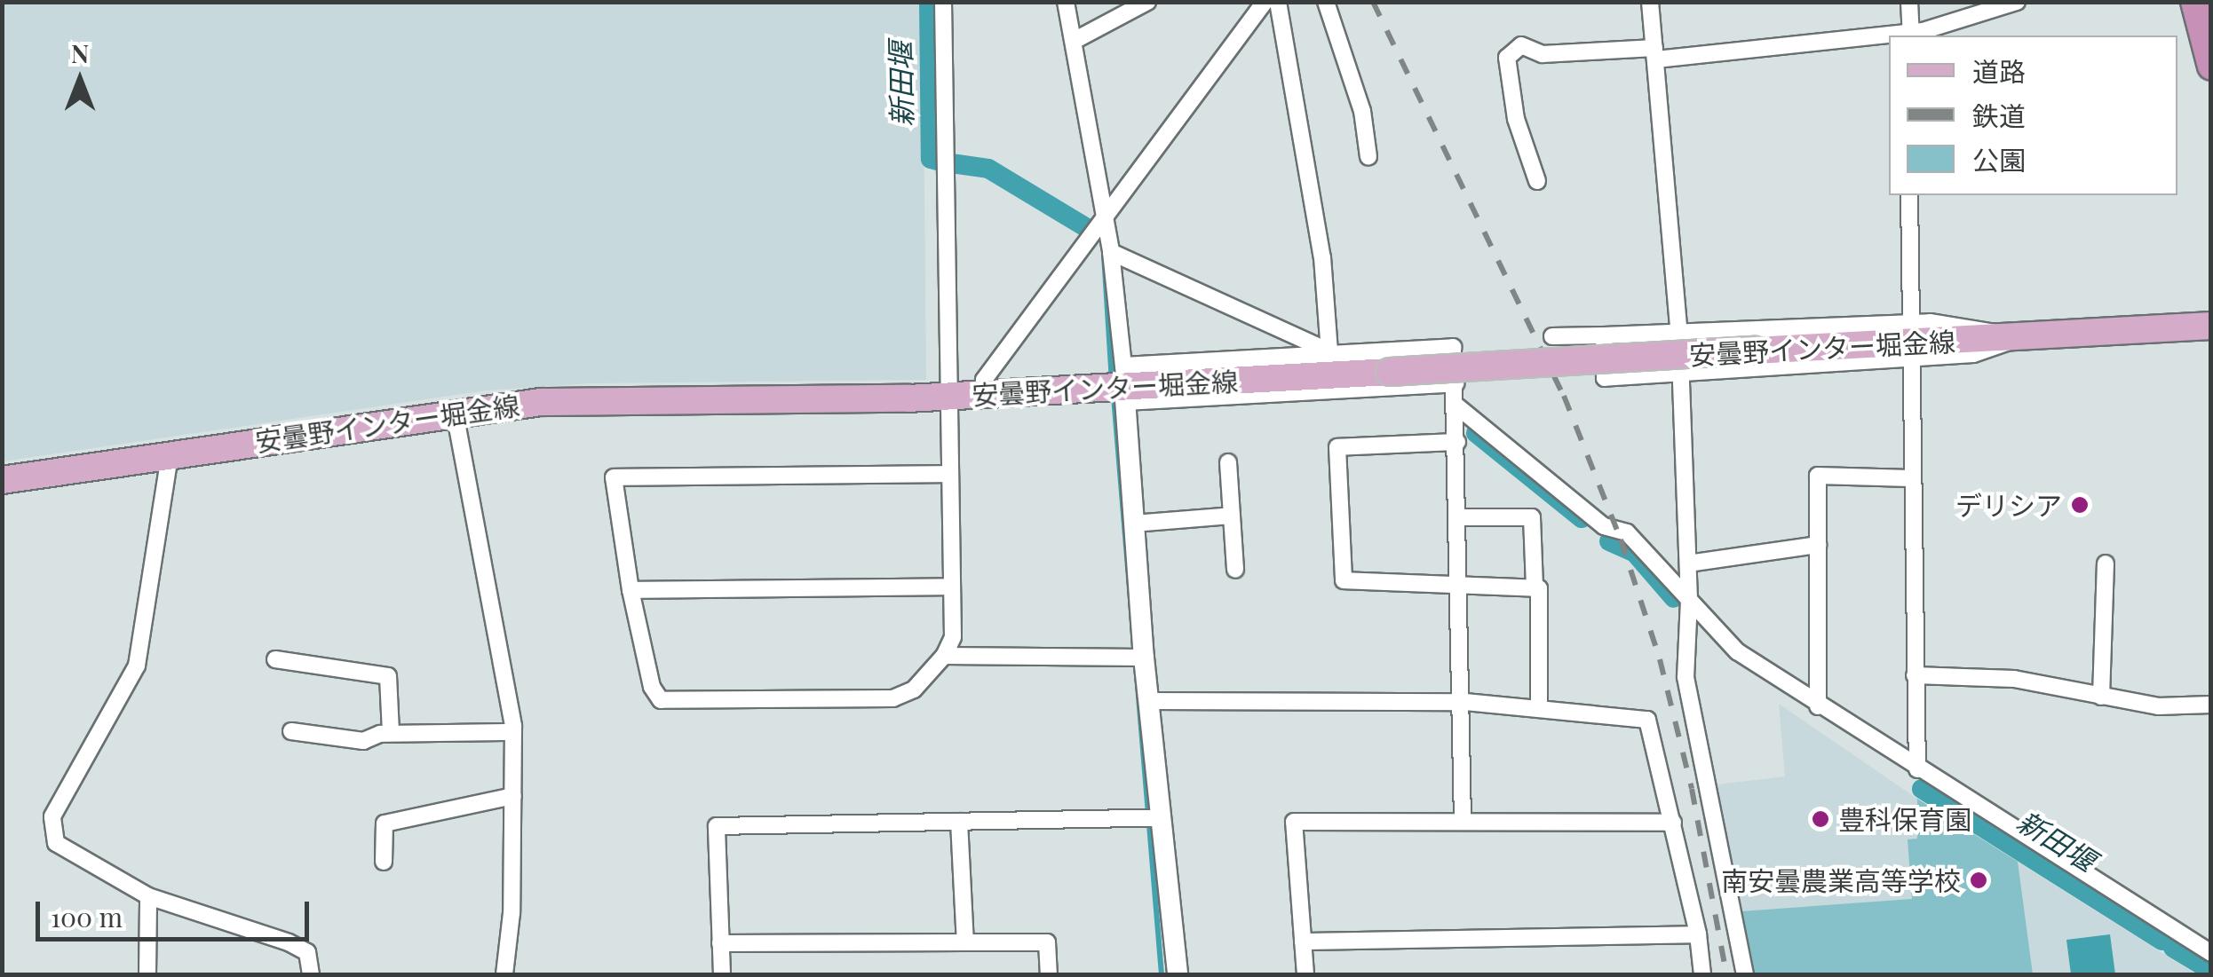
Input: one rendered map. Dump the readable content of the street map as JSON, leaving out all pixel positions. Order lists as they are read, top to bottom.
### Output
{
  "streets": {
    "main road": ["安曇野インター堀金線"]
  },
  "water": ["新田堰"],
  "places": ["デリシア", "豊科保育園", "南安曇農業高等学校"],
  "legend": ["道路", "鉄道", "公園"],
  "scale_bar": "100 m",
  "north": "top"
}
